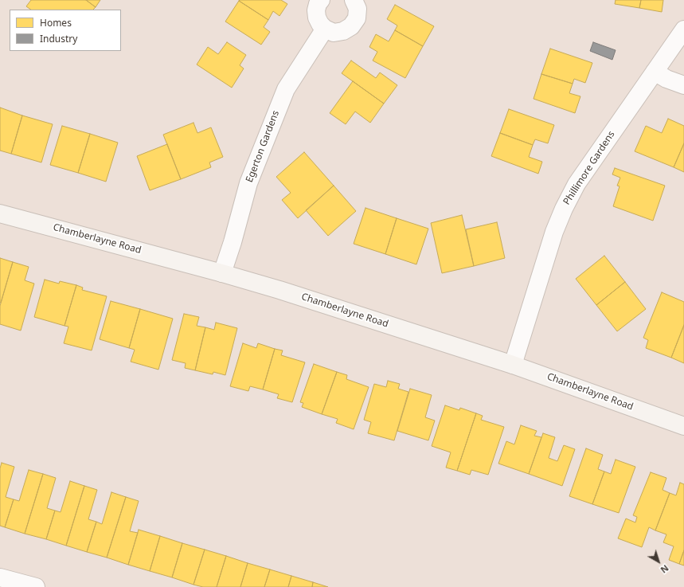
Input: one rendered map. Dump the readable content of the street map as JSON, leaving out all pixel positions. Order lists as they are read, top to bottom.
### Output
{
  "streets": {
    "street": ["Egerton Gardens", "Phillimore Gardens", "Chamberlayne Road"]
  },
  "crossings": [
    ["Egerton Gardens", "Chamberlayne Road"],
    ["Phillimore Gardens", "Chamberlayne Road"]
  ],
  "legend": ["Homes", "Industry"],
  "north": "bottom right"
}
